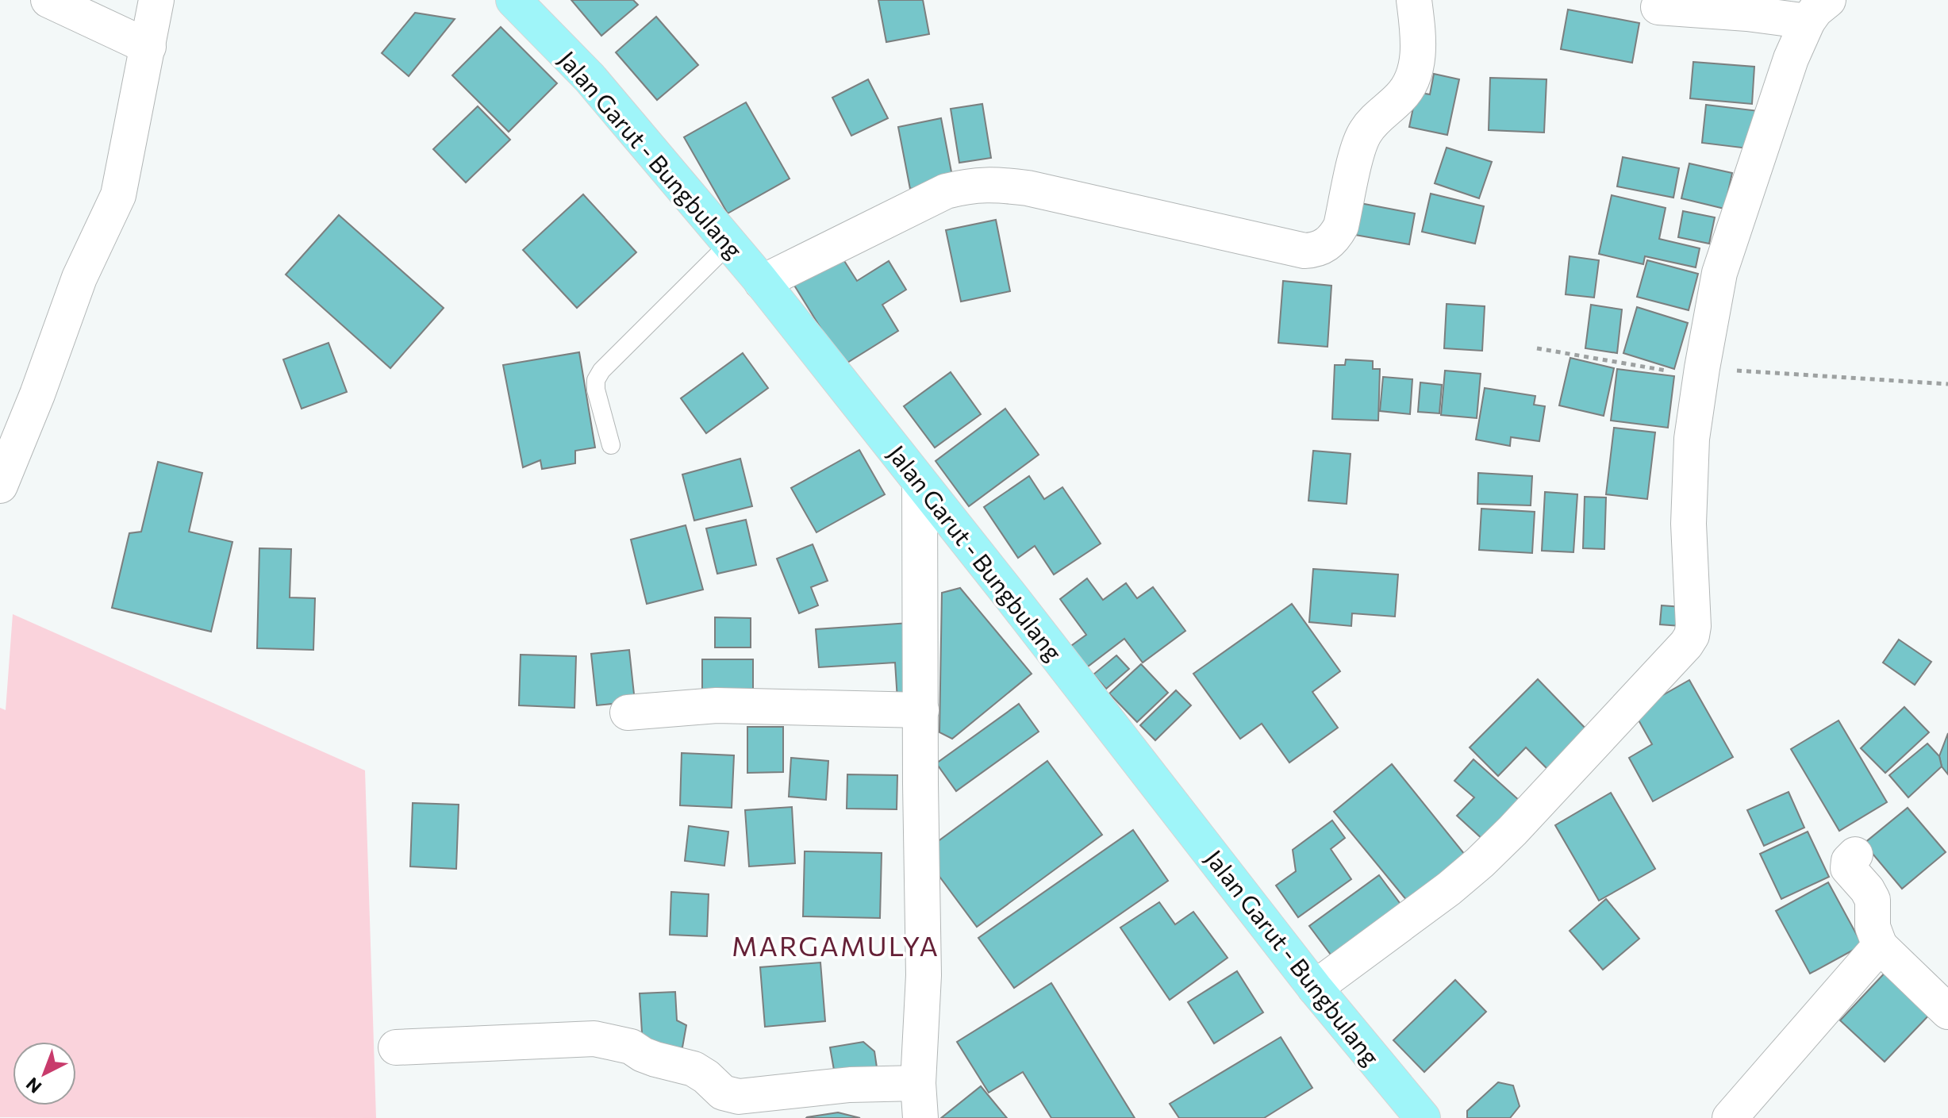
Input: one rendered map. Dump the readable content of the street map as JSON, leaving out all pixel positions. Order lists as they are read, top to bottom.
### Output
{
  "streets": {
    "main road": ["Jalan Garut - Bungbulang"]
  },
  "districts": ["MARGAMULYA"],
  "north": "bottom left"
}
